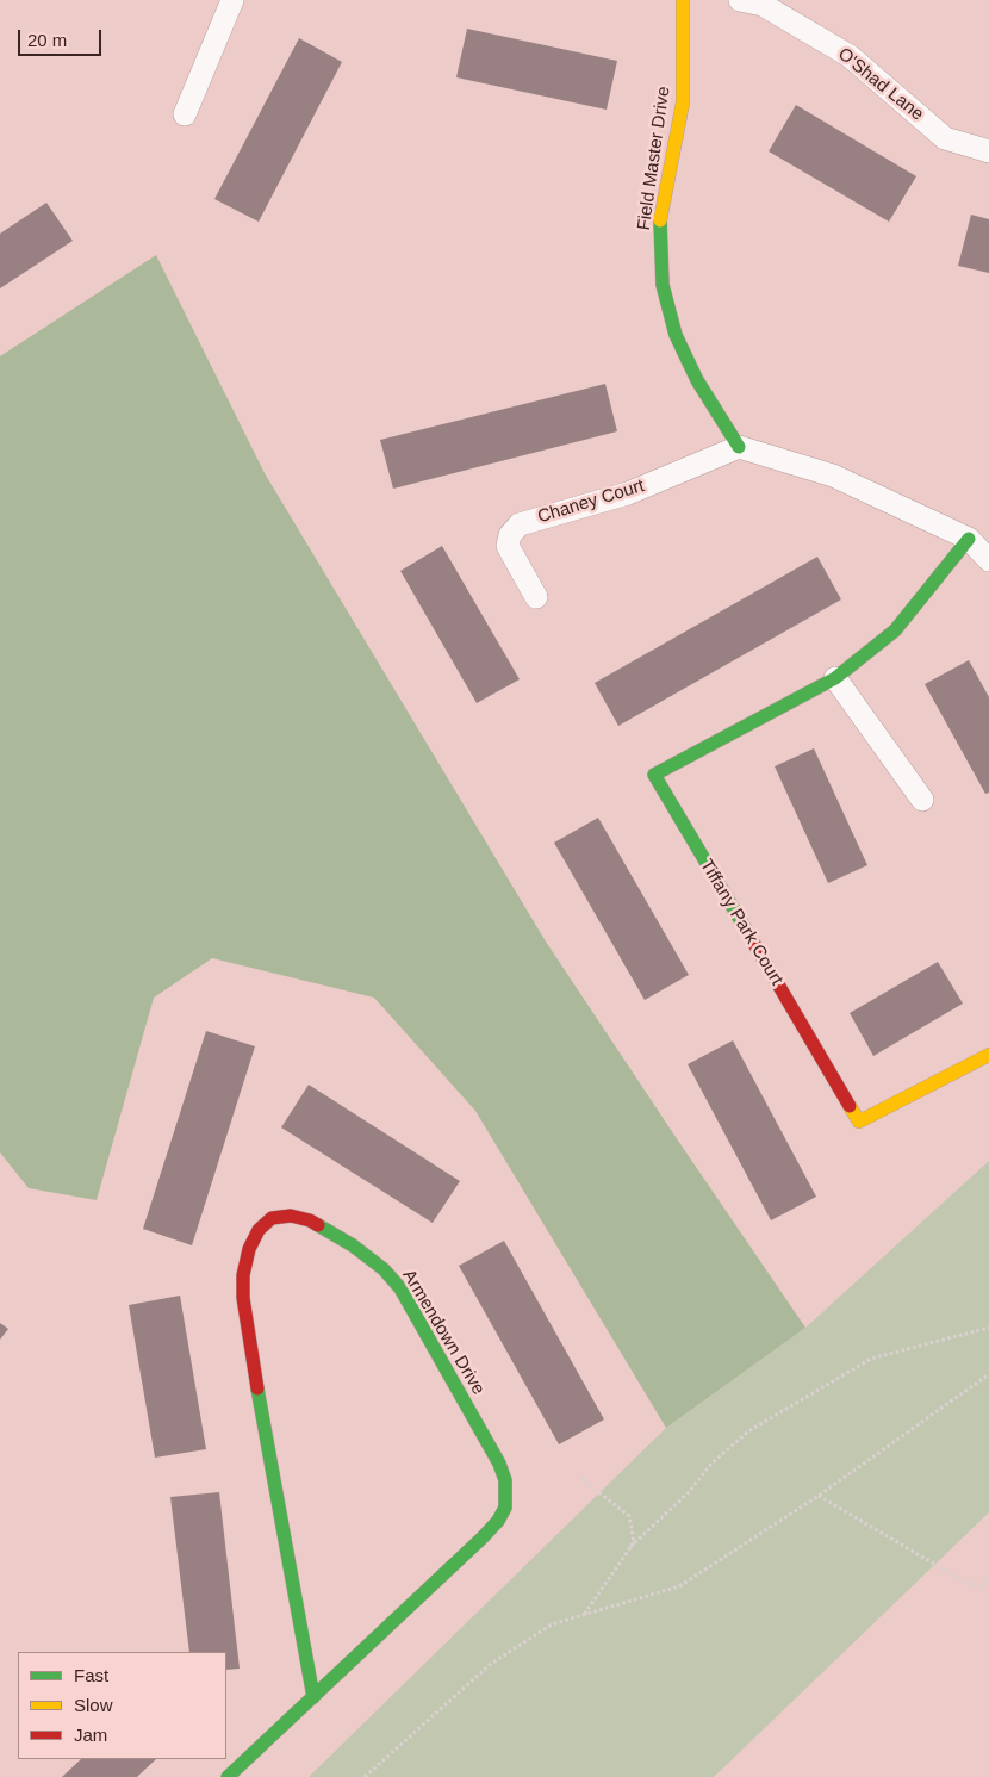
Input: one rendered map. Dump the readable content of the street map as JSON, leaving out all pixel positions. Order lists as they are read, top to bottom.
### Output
{
  "streets": {
    "street": [
      "O'Shad Lane",
      "Field Master Drive",
      "Chaney Court",
      "Tiffany Park Court",
      "Armendown Drive"
    ]
  },
  "crossings": [
    ["Field Master Drive", "Chaney Court"]
  ],
  "legend": ["Fast", "Slow", "Jam"],
  "scale_bar": "20 m"
}
